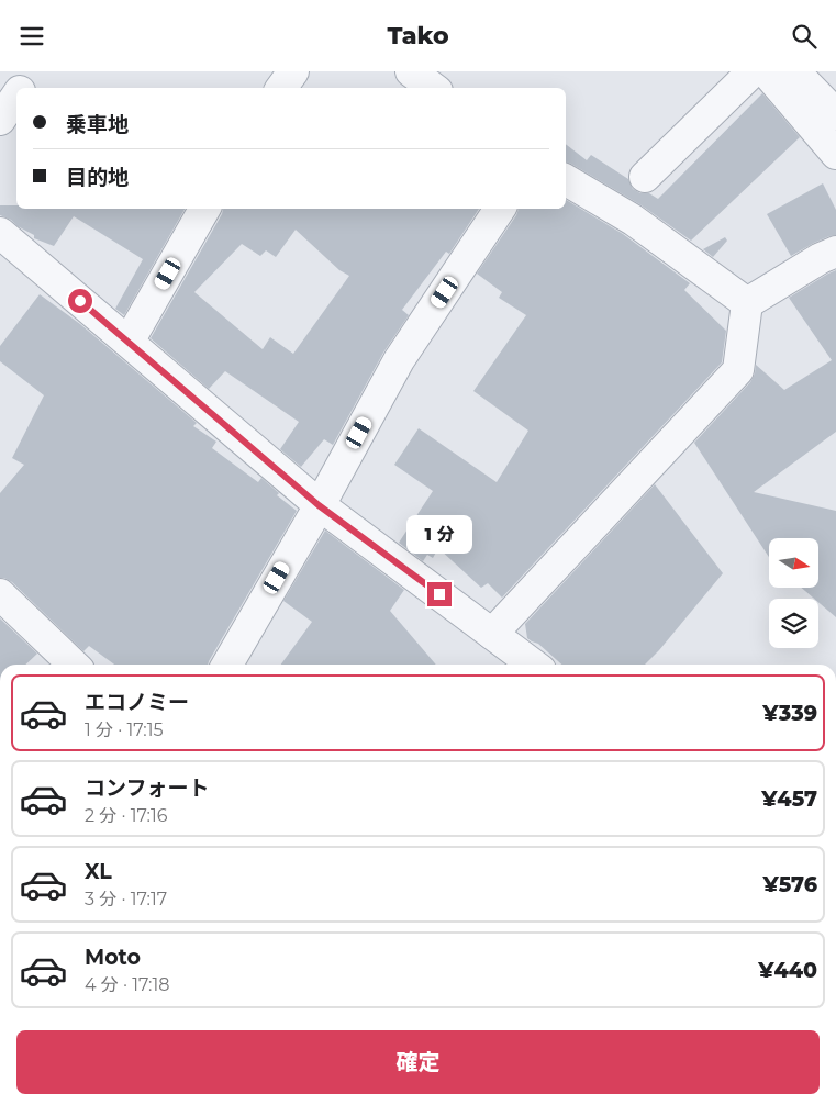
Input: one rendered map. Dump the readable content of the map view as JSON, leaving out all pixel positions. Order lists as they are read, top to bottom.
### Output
{
  "north": "right",
  "page": {
    "header": "Tako",
    "banner": ["乗車地", "目的地"],
    "bubble": "1 分",
    "list": [
      {
        "name": "エコノミー",
        "note": "1 分 · 17:15",
        "value": "¥339"
      },
      {
        "name": "コンフォート",
        "note": "2 分 · 17:16",
        "value": "¥457"
      },
      {
        "name": "XL",
        "note": "3 分 · 17:17",
        "value": "¥576"
      },
      {
        "name": "Moto",
        "note": "4 分 · 17:18",
        "value": "¥440"
      }
    ],
    "buttons": "確定"
  }
}
